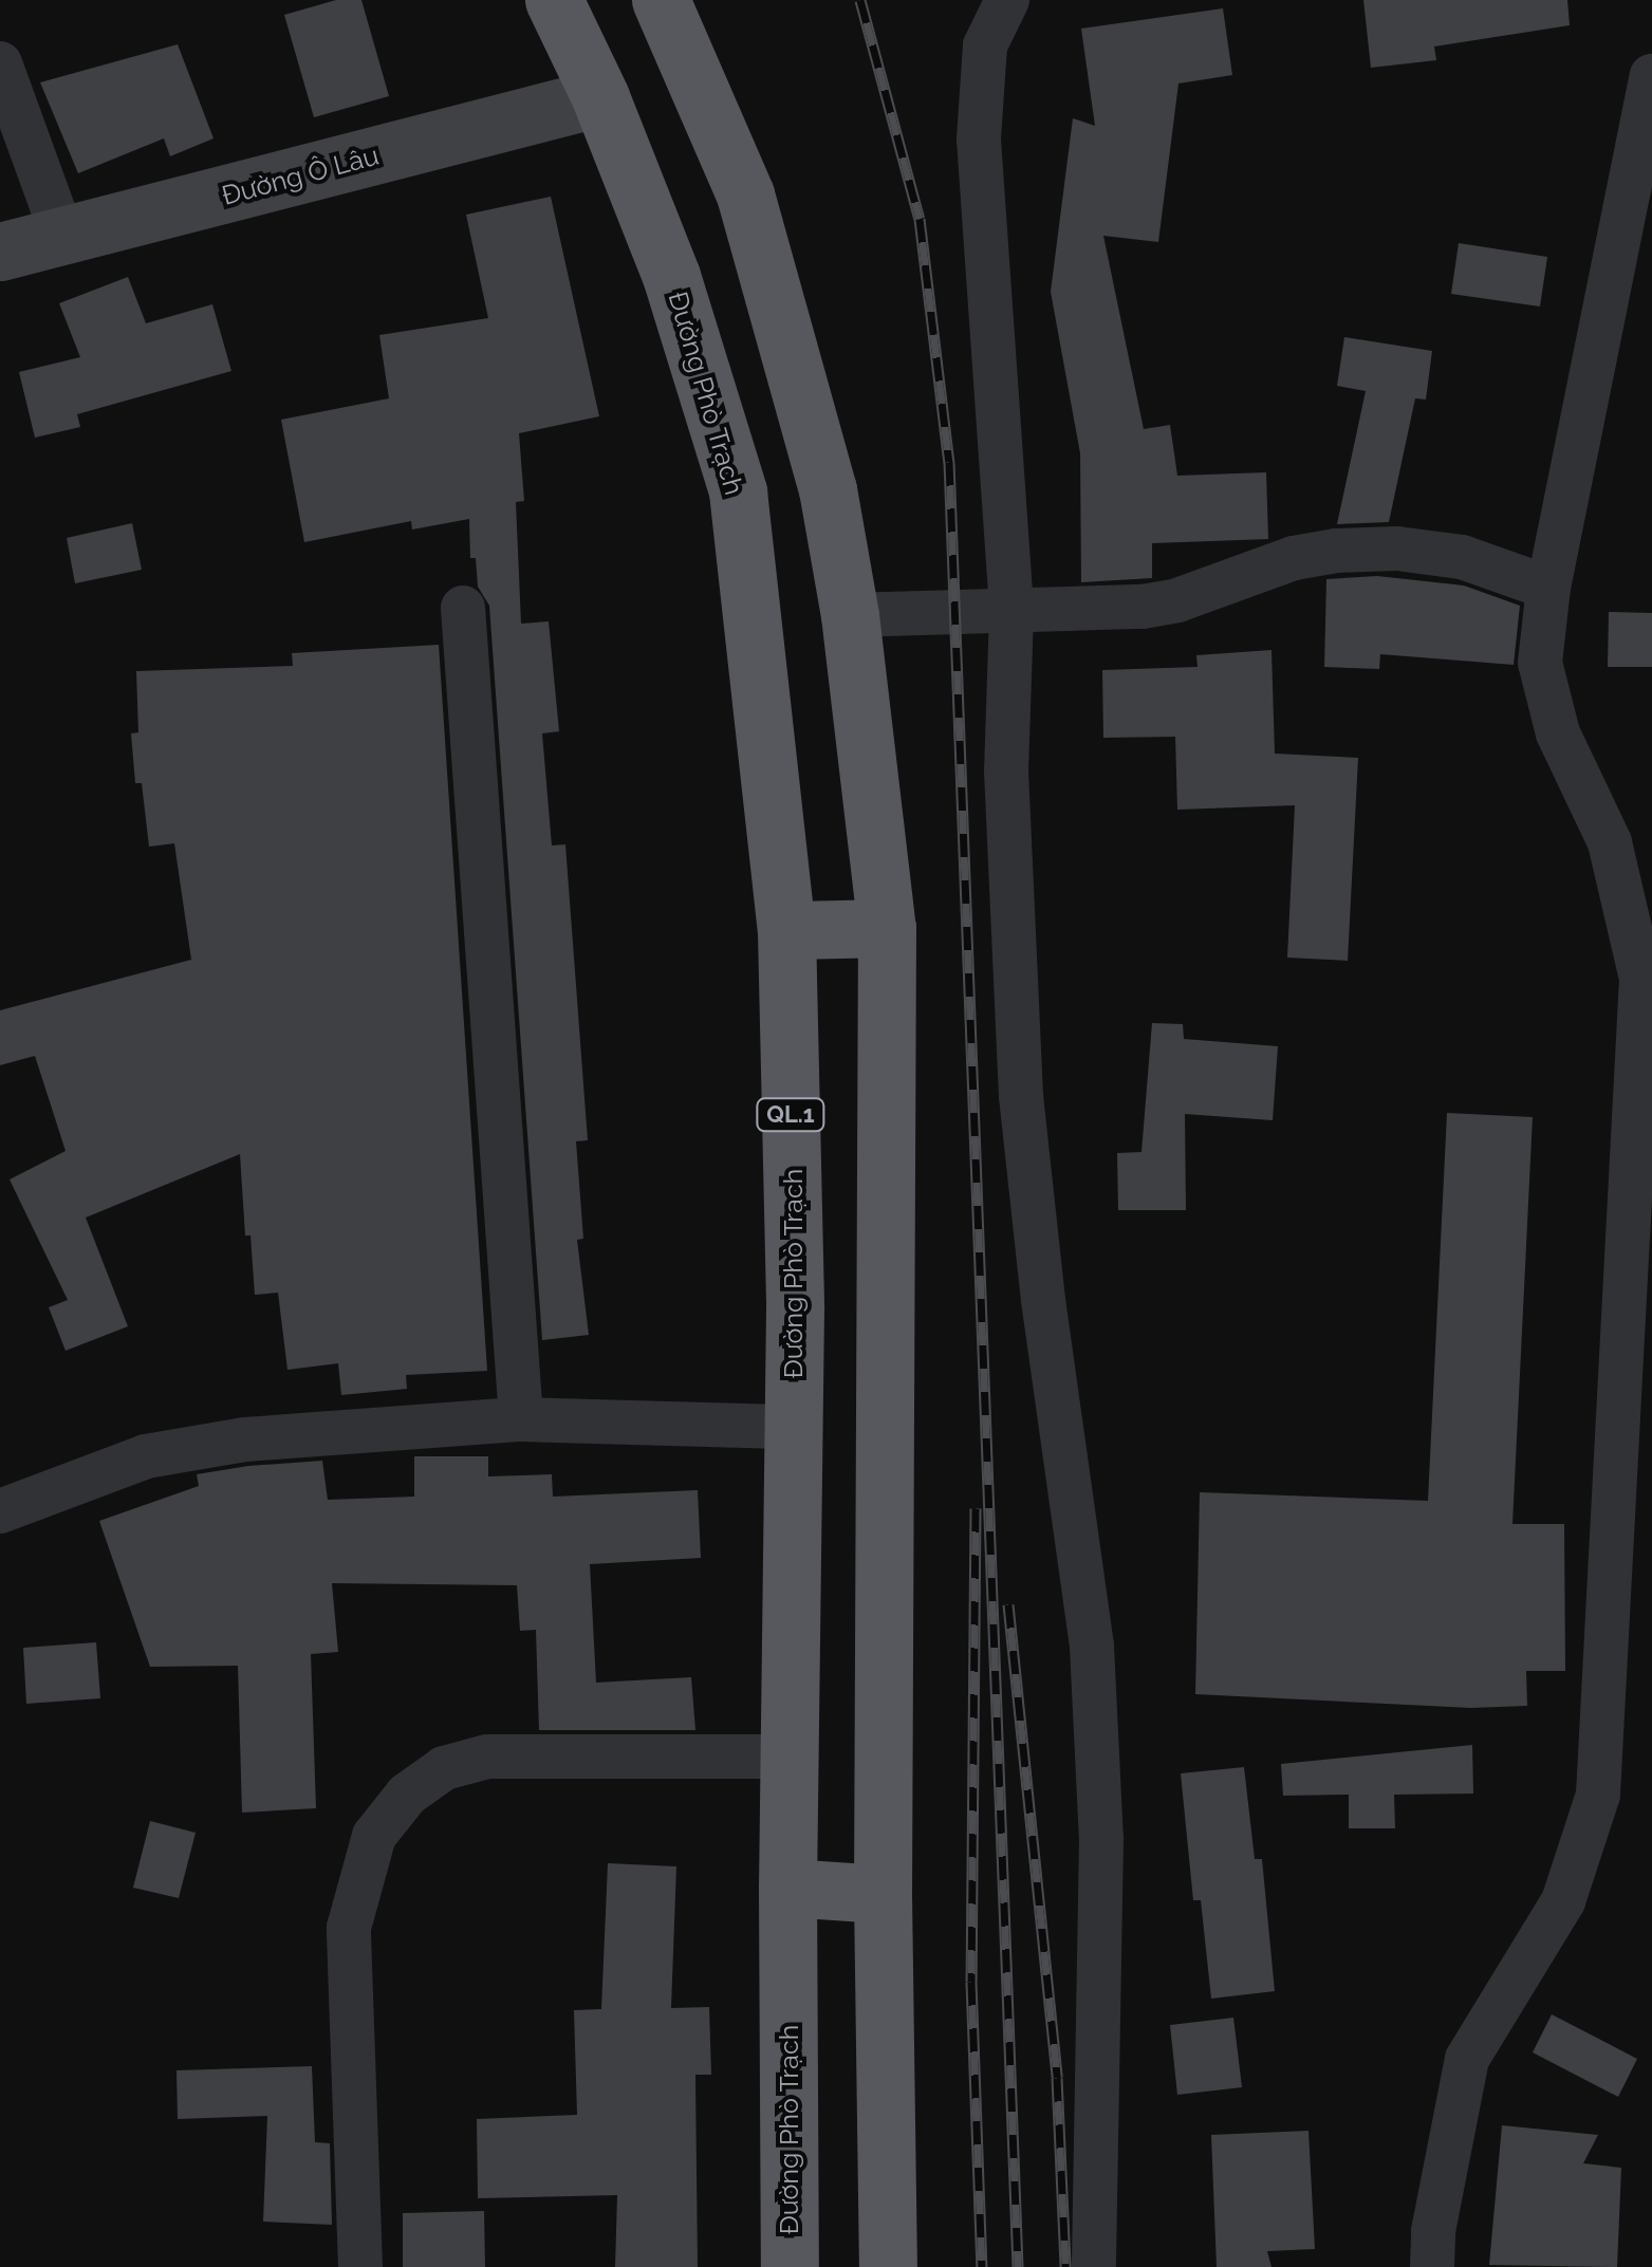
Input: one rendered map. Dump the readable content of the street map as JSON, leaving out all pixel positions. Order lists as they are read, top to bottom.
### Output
{
  "streets": {
    "highway": ["Đường Phò Trạch", "QL.1"],
    "main road": ["Đường Ô Lâu"]
  },
  "crossings": [
    ["Đường Ô Lâu", "Đường Phò Trạch"]
  ]
}
